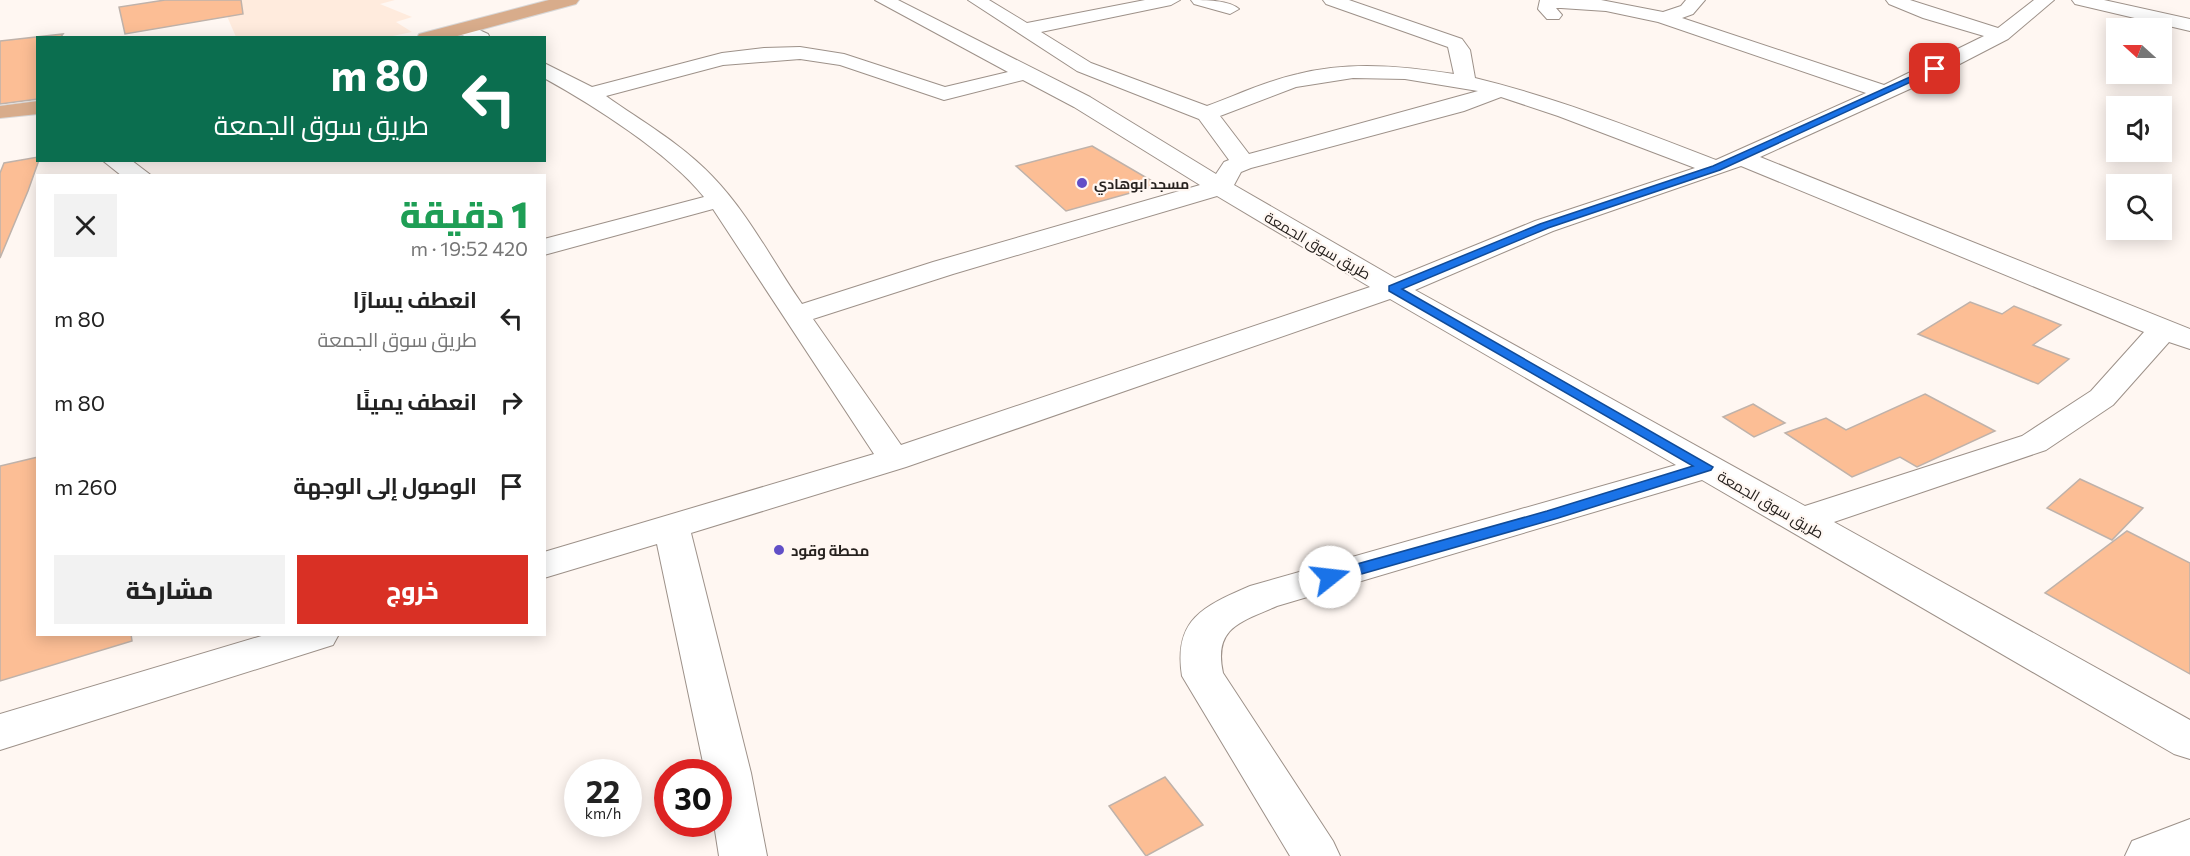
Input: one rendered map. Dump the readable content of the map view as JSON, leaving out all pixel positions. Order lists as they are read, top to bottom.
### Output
{
  "streets": {
    "street": ["طريق سوق الجمعة"]
  },
  "places": ["مسجد ابوهادي", "محطة وقود"],
  "north": "left",
  "page": {
    "turn": ["80 m", "طريق سوق الجمعة"],
    "heading": ["1 دقيقة", "420 m · 19:52"],
    "list": [
      {
        "name": "انعطف يسارًا",
        "note": "طريق سوق الجمعة",
        "value": "80 m"
      },
      {
        "name": "انعطف يمينًا",
        "value": "80 m"
      },
      {
        "name": "الوصول إلى الوجهة",
        "value": "260 m"
      }
    ],
    "buttons": ["خروج", "مشاركة"],
    "speed": "22 km/h",
    "limit": "30"
  }
}
